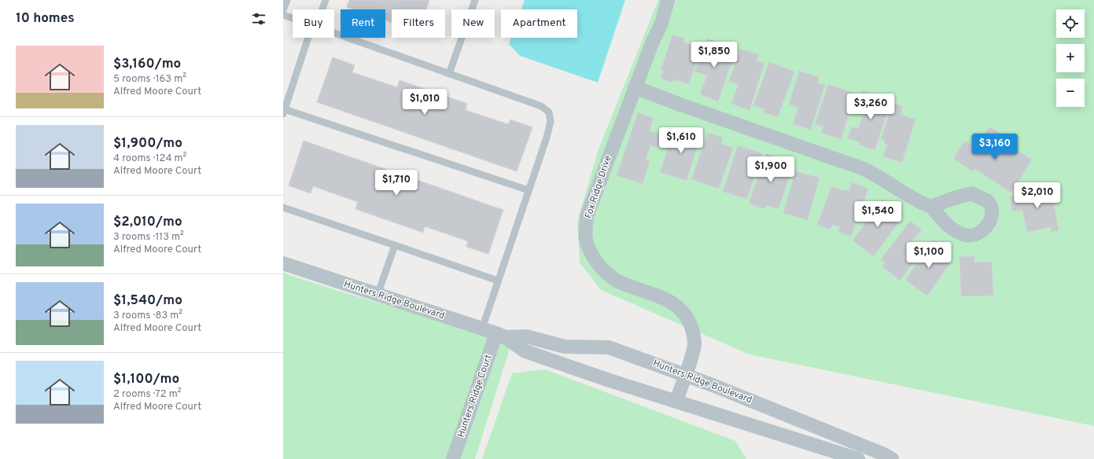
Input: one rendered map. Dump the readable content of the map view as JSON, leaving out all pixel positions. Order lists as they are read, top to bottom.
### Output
{
  "streets": {
    "street": ["Fox Ridge Drive", "Hunters Ridge Boulevard", "Hunters Ridge Court"]
  },
  "crossings": [
    ["Fox Ridge Drive", "Hunters Ridge Boulevard"],
    ["Hunters Ridge Boulevard", "Hunters Ridge Court"]
  ],
  "page": {
    "heading": "10 homes",
    "map_buttons": ["+", "−"],
    "chip": [
      "Buy",
      "Rent",
      "Filters",
      "New",
      "Apartment"
    ],
    "list": [
      {
        "name": "$3,160/mo",
        "note": "5 rooms · 163 m² · Alfred Moore Court"
      },
      {
        "name": "$1,900/mo",
        "note": "4 rooms · 124 m² · Alfred Moore Court"
      },
      {
        "name": "$2,010/mo",
        "note": "3 rooms · 113 m² · Alfred Moore Court"
      },
      {
        "name": "$1,540/mo",
        "note": "3 rooms · 83 m² · Alfred Moore Court"
      },
      {
        "name": "$1,100/mo",
        "note": "2 rooms · 72 m² · Alfred Moore Court"
      }
    ],
    "price": [
      "$1,850",
      "$1,010",
      "$3,260",
      "$1,610",
      "$3,160",
      "$1,900",
      "$1,710",
      "$2,010",
      "$1,540",
      "$1,100"
    ]
  }
}
